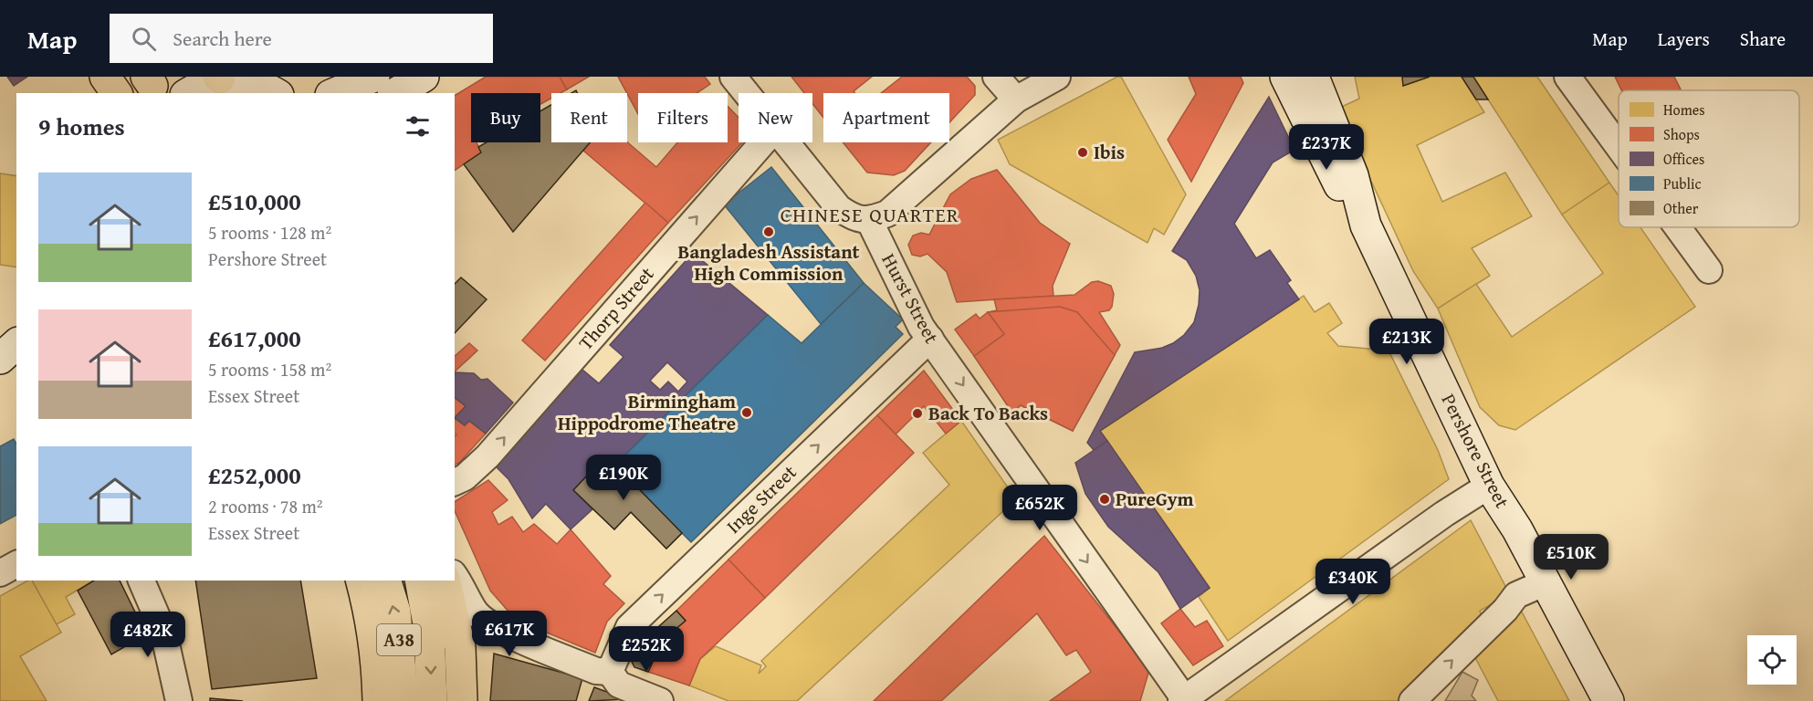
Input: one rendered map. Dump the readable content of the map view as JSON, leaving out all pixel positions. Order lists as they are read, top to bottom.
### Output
{
  "streets": {
    "highway": ["A38"],
    "street": [
      "Hurst Street",
      "Thorp Street",
      "Pershore Street",
      "Inge Street"
    ]
  },
  "crossings": [
    ["Hurst Street", "Inge Street"]
  ],
  "one_way": ["Hurst Street", "Thorp Street", "Inge Street"],
  "districts": ["CHINESE QUARTER"],
  "places": [
    "Ibis",
    "Bangladesh Assistant High Commission",
    "Birmingham Hippodrome Theatre",
    "Back To Backs",
    "PureGym"
  ],
  "legend": [
    "Homes",
    "Shops",
    "Offices",
    "Public",
    "Other"
  ],
  "page": {
    "header": "Map",
    "search": "Search here",
    "nav": ["Map", "Layers", "Share"],
    "chip": [
      "Buy",
      "Rent",
      "Filters",
      "New",
      "Apartment"
    ],
    "heading": "9 homes",
    "price": [
      "£237K",
      "£213K",
      "£190K",
      "£652K",
      "£510K",
      "£340K",
      "£617K",
      "£482K",
      "£252K"
    ],
    "list": [
      {
        "name": "£510,000",
        "note": "5 rooms · 128 m² · Pershore Street"
      },
      {
        "name": "£617,000",
        "note": "5 rooms · 158 m² · Essex Street"
      },
      {
        "name": "£252,000",
        "note": "2 rooms · 78 m² · Essex Street"
      }
    ]
  }
}
